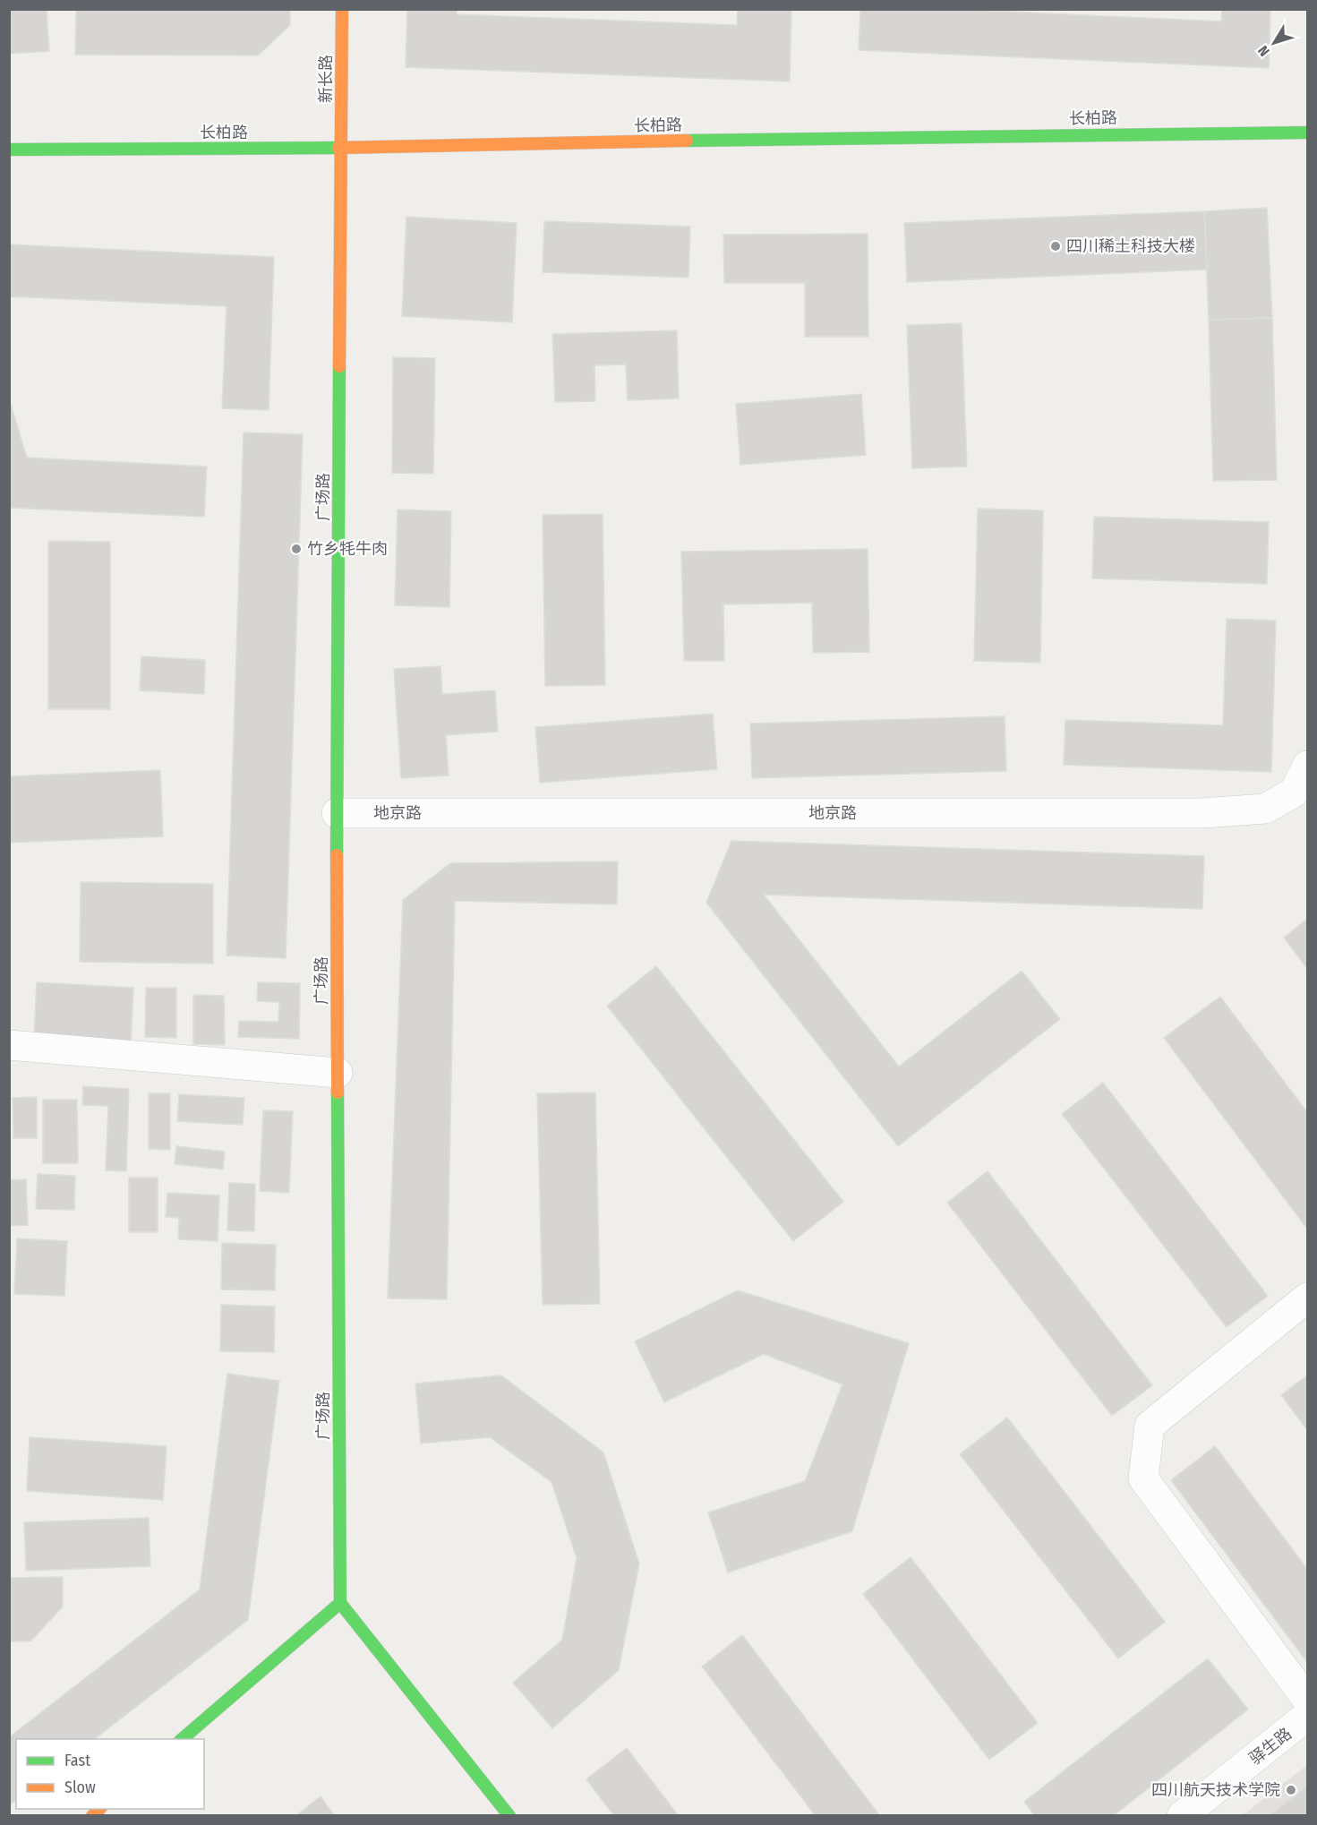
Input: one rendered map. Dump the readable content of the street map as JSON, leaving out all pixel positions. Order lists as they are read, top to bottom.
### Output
{
  "streets": {
    "street": [
      "新长路",
      "长柏路",
      "广场路",
      "地京路",
      "驿生路"
    ]
  },
  "crossings": [
    ["新长路", "长柏路"],
    ["新长路", "广场路"],
    ["长柏路", "广场路"],
    ["广场路", "地京路"]
  ],
  "places": ["四川稀土科技大楼", "竹乡牦牛肉", "四川航天技术学院"],
  "legend": ["Fast", "Slow"],
  "north": "bottom left"
}
